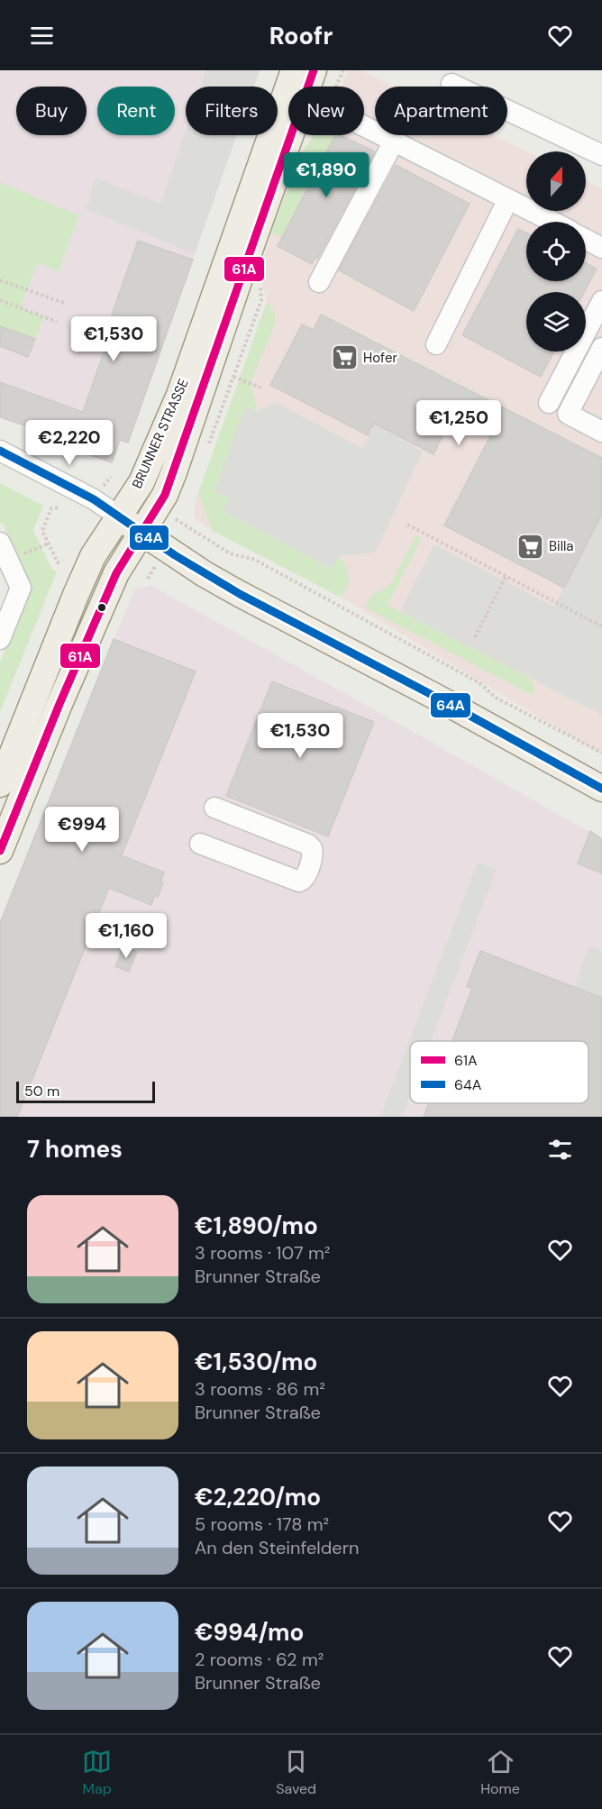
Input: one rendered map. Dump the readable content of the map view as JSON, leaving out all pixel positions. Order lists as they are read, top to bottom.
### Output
{
  "streets": {
    "main road": ["BRUNNER STRASSE"]
  },
  "places": {
    "supermarket": ["Hofer", "Billa"]
  },
  "lines": ["transit line 61A", "transit line 64A"],
  "legend": ["61A", "64A"],
  "scale_bar": "50 m",
  "north": "top",
  "page": {
    "header": "Roofr",
    "chip": [
      "Buy",
      "Rent",
      "Filters",
      "New",
      "Apartment"
    ],
    "price": [
      "€1,890",
      "€1,530",
      "€1,250",
      "€2,220",
      "€1,530",
      "€994",
      "€1,160"
    ],
    "scale": "50 m",
    "heading": "7 homes",
    "list": [
      {
        "name": "€1,890/mo",
        "note": "3 rooms · 107 m² · Brunner Straße"
      },
      {
        "name": "€1,530/mo",
        "note": "3 rooms · 86 m² · Brunner Straße"
      },
      {
        "name": "€2,220/mo",
        "note": "5 rooms · 178 m² · An den Steinfeldern"
      },
      {
        "name": "€994/mo",
        "note": "2 rooms · 62 m² · Brunner Straße"
      }
    ],
    "tabs": ["Map", "Saved", "Home"]
  }
}
